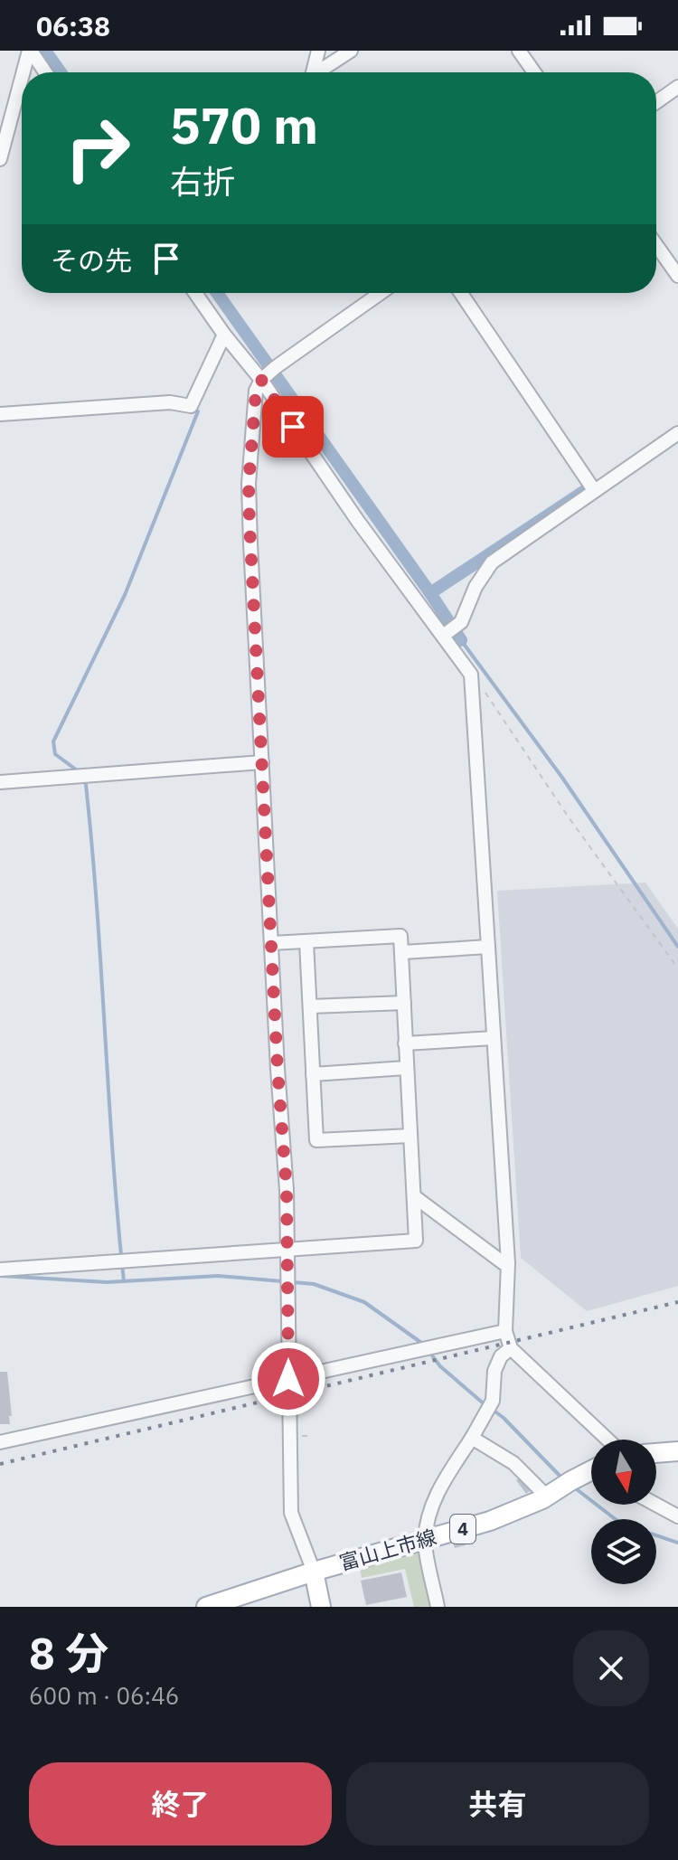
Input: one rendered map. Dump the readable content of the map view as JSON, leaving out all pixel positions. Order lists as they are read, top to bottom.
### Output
{
  "streets": {
    "main road": ["4", "富山上市線"]
  },
  "north": "bottom",
  "page": {
    "status": "06:38",
    "turn": ["570 m", "右折"],
    "then": "その先",
    "heading": ["8 分", "600 m · 06:46"],
    "buttons": ["終了", "共有"]
  }
}
